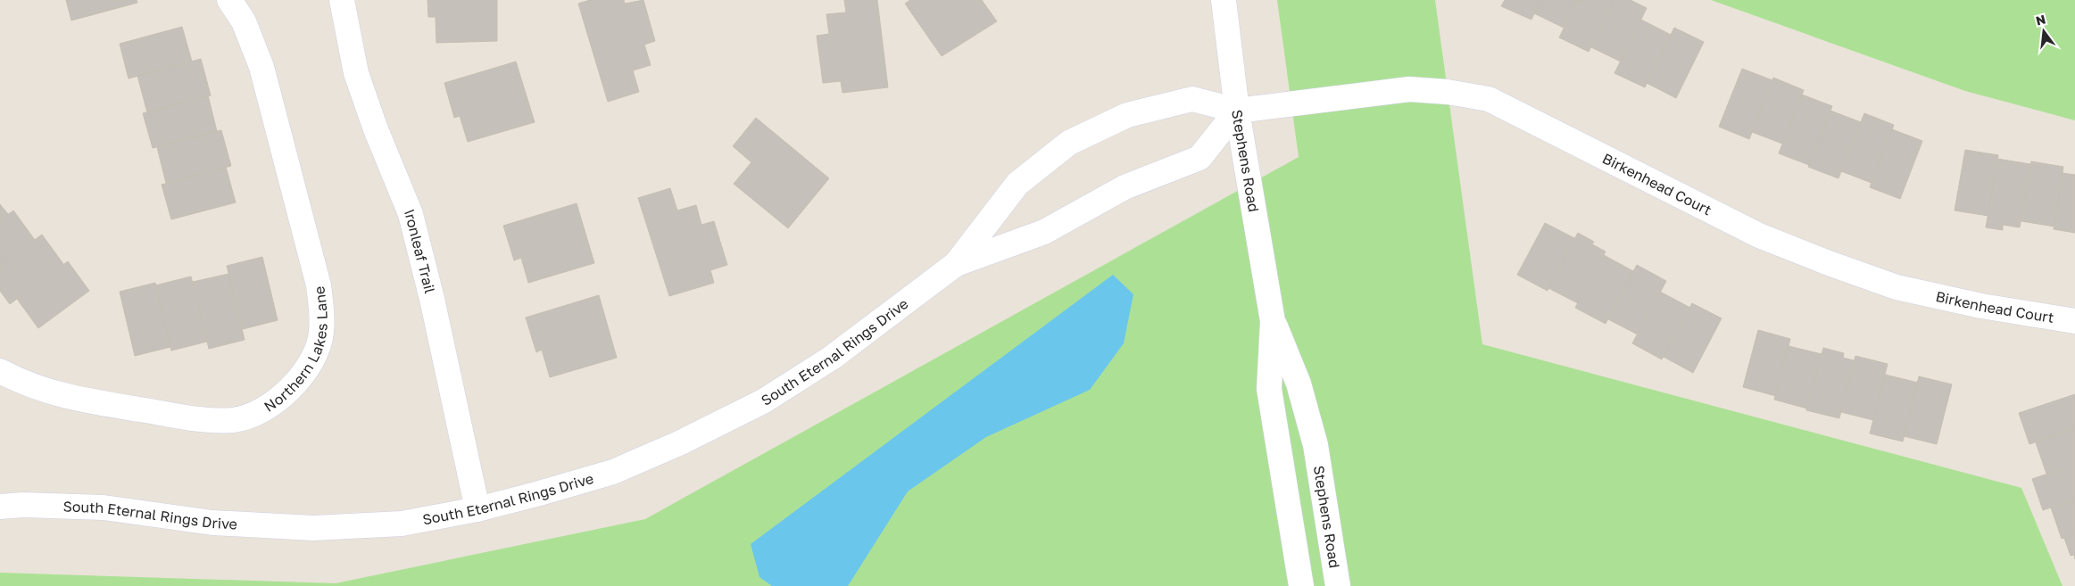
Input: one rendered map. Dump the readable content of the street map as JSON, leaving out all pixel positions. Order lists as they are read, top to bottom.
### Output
{
  "streets": {
    "street": [
      "Stephens Road",
      "Birkenhead Court",
      "Ironleaf Trail",
      "Northern Lakes Lane",
      "South Eternal Rings Drive"
    ]
  },
  "crossings": [
    ["Stephens Road", "Birkenhead Court"],
    ["Stephens Road", "South Eternal Rings Drive"],
    ["Birkenhead Court", "South Eternal Rings Drive"],
    ["Ironleaf Trail", "South Eternal Rings Drive"]
  ],
  "north": "top"
}
